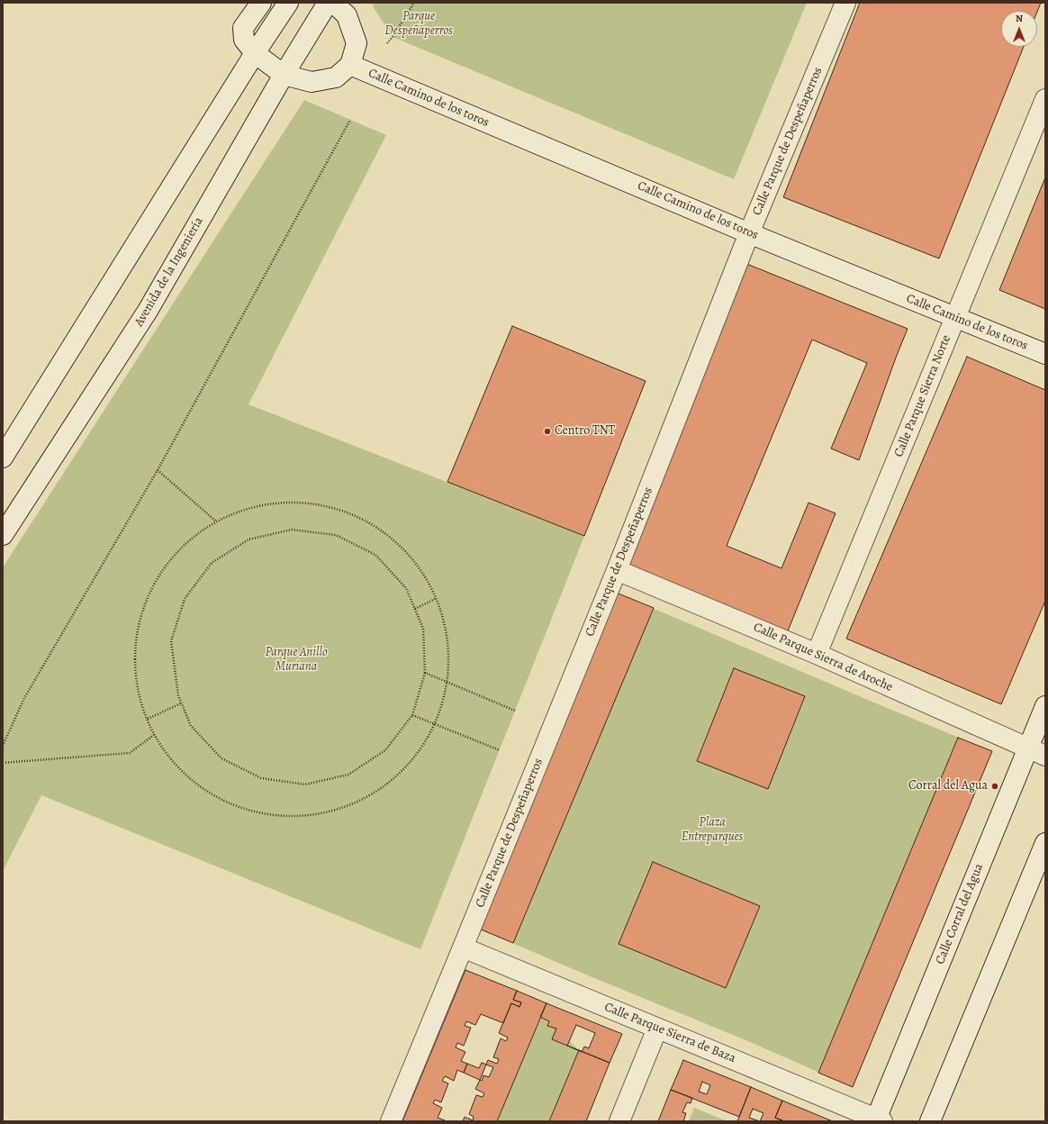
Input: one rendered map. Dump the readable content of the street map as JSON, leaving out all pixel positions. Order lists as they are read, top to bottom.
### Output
{
  "streets": {
    "street": [
      "Calle Camino de los toros",
      "Calle Parque de Despeñaperros",
      "Avenida de la Ingeniería",
      "Calle Parque Sierra Norte",
      "Calle Parque Sierra de Aroche",
      "Calle Corral del Agua",
      "Calle Parque Sierra de Baza"
    ]
  },
  "crossings": [
    ["Calle Camino de los toros", "Calle Parque de Despeñaperros"],
    ["Calle Camino de los toros", "Calle Parque Sierra Norte"],
    ["Calle Parque de Despeñaperros", "Calle Parque Sierra de Aroche"],
    ["Calle Parque de Despeñaperros", "Calle Parque Sierra de Baza"],
    ["Calle Parque Sierra Norte", "Calle Parque Sierra de Aroche"],
    ["Calle Parque Sierra de Aroche", "Calle Corral del Agua"],
    ["Calle Corral del Agua", "Calle Parque Sierra de Baza"]
  ],
  "parks": ["Parque Despeñaperros", "Parque Anillo Muriana", "Plaza Entreparques"],
  "places": ["Centro TNT", "Corral del Agua"],
  "north": "top"
}
